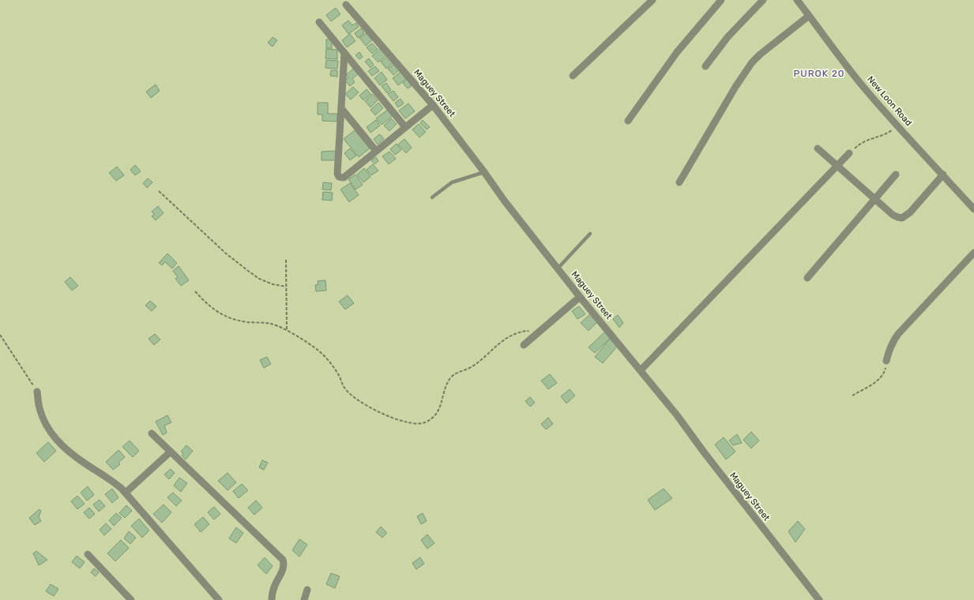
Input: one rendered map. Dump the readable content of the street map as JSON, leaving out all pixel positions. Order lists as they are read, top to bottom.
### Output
{
  "streets": {
    "street": ["Maguey Street", "New Loon Road"]
  },
  "districts": ["PUROK 20"]
}
